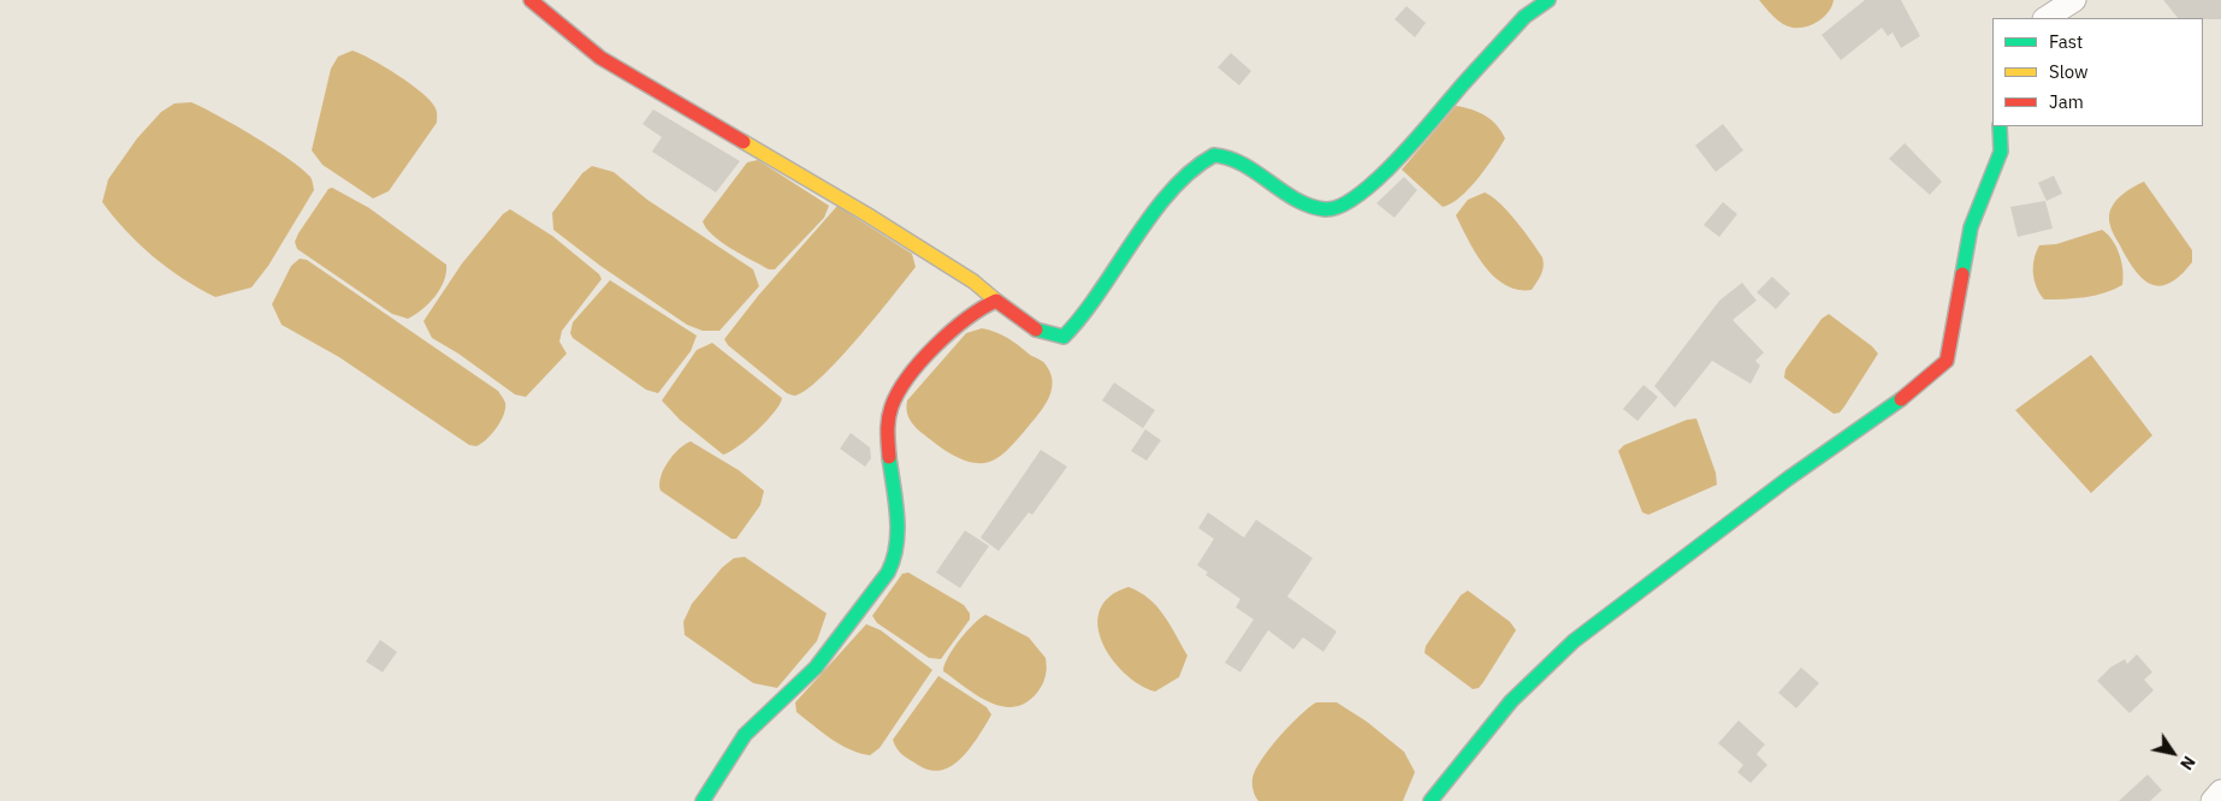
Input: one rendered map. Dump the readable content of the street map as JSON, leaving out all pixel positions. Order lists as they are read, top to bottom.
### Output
{
  "legend": ["Fast", "Slow", "Jam"],
  "north": "bottom right"
}
